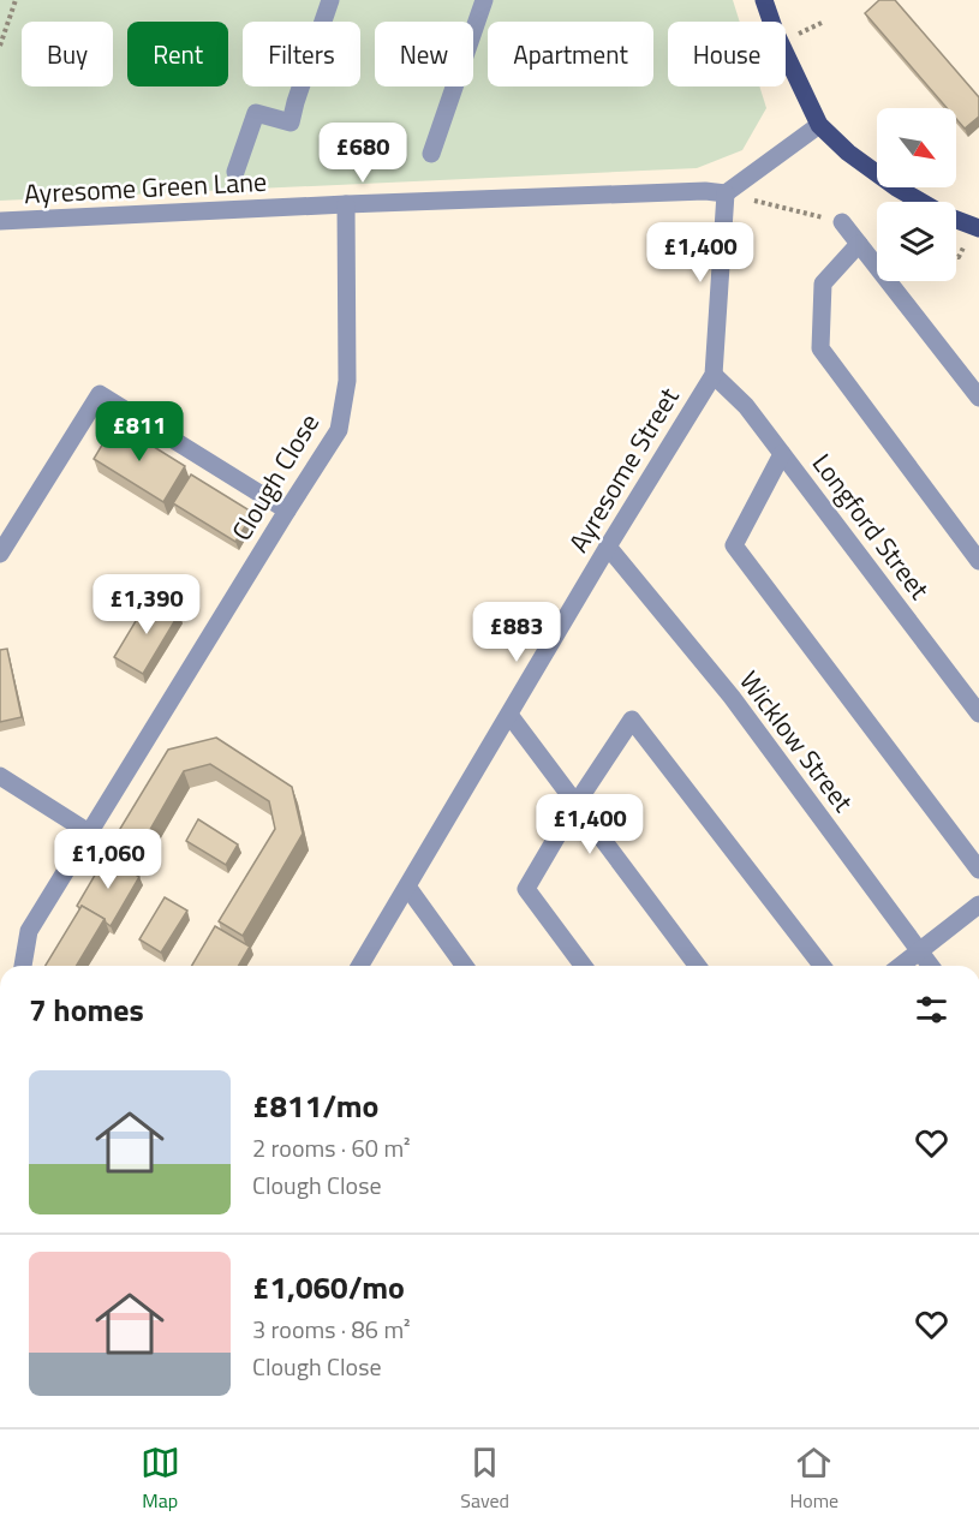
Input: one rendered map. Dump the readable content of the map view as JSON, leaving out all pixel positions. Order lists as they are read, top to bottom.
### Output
{
  "streets": {
    "street": [
      "Ayresome Green Lane",
      "Ayresome Street",
      "Clough Close",
      "Longford Street",
      "Wicklow Street"
    ]
  },
  "crossings": [
    ["Ayresome Green Lane", "Ayresome Street"],
    ["Ayresome Green Lane", "Clough Close"],
    ["Ayresome Street", "Longford Street"],
    ["Ayresome Street", "Wicklow Street"]
  ],
  "north": "bottom right",
  "page": {
    "chip": [
      "Buy",
      "Rent",
      "Filters",
      "New",
      "Apartment",
      "House"
    ],
    "price": [
      "£680",
      "£1,400",
      "£811",
      "£1,390",
      "£883",
      "£1,400",
      "£1,060"
    ],
    "heading": "7 homes",
    "list": [
      {
        "name": "£811/mo",
        "note": "2 rooms · 60 m² · Clough Close"
      },
      {
        "name": "£1,060/mo",
        "note": "3 rooms · 86 m² · Clough Close"
      }
    ],
    "tabs": ["Map", "Saved", "Home"]
  }
}
